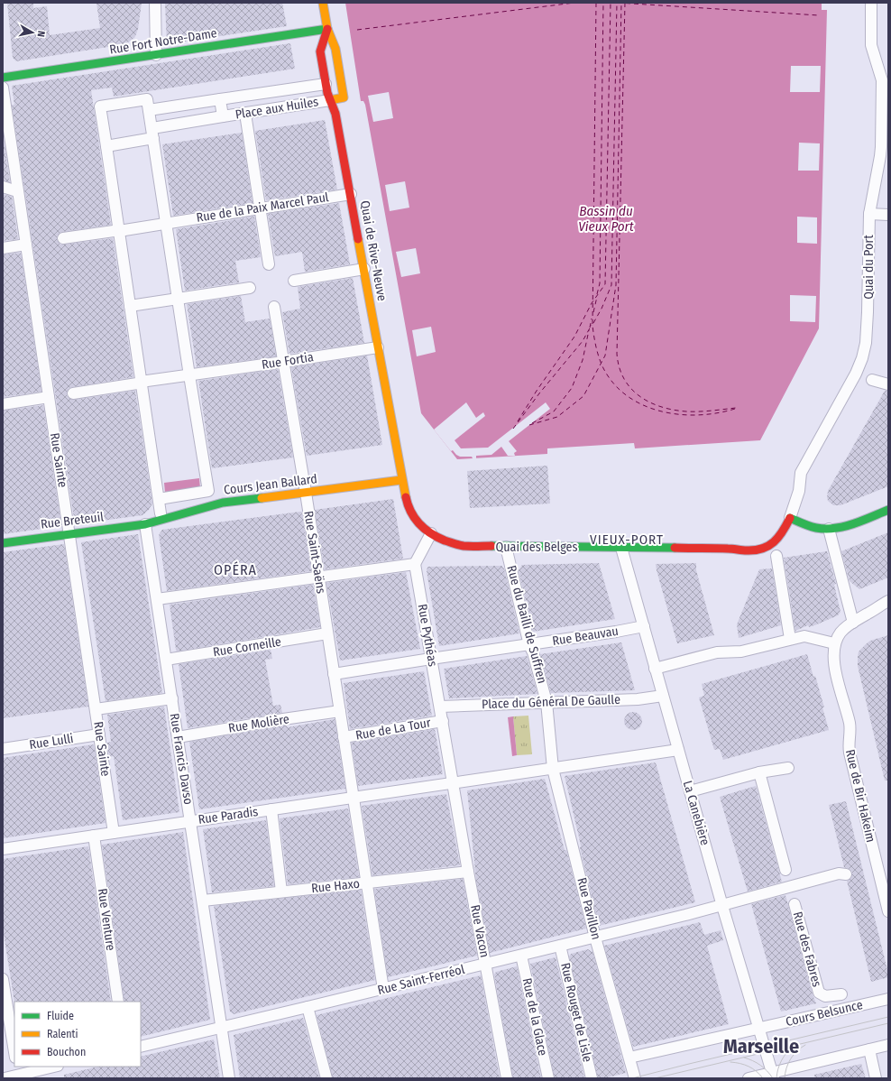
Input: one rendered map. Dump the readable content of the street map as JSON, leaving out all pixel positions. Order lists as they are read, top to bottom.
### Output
{
  "streets": {
    "main road": [
      "Rue Fort Notre-Dame",
      "Quai de Rive-Neuve",
      "Cours Jean Ballard",
      "Rue Breteuil",
      "Quai des Belges"
    ],
    "street": [
      "Place aux Huiles",
      "Rue de la Paix Marcel Paul",
      "Quai du Port",
      "Rue Fortia",
      "Rue Sainte",
      "Rue Saint-Saëns",
      "Rue du Bailli de Suffren",
      "Rue Pythéas",
      "Rue Beauvau",
      "Rue Corneille",
      "Place du Général De Gaulle",
      "Rue Molière",
      "Rue de La Tour",
      "Rue Lulli",
      "Rue Francis Davso",
      "Rue de Bir Hakeim",
      "La Canebière",
      "Rue Paradis",
      "Rue Haxo",
      "Rue Pavillon",
      "Rue Venture",
      "Rue Vacon",
      "Rue des Fabres",
      "Rue Saint-Ferréol",
      "Rue Rouget de Lisle",
      "Cours Belsunce",
      "Rue de la Glace"
    ]
  },
  "crossings": [
    ["Rue Fort Notre-Dame", "Quai de Rive-Neuve"],
    ["Place aux Huiles", "Quai de Rive-Neuve"],
    ["Rue de la Paix Marcel Paul", "Quai de Rive-Neuve"],
    ["Quai de Rive-Neuve", "Rue Fortia"],
    ["Quai de Rive-Neuve", "Cours Jean Ballard"],
    ["Quai de Rive-Neuve", "Quai des Belges"],
    ["Quai du Port", "Quai des Belges"],
    ["Rue Fortia", "Rue Saint-Saëns"],
    ["Rue Sainte", "Rue Breteuil"],
    ["Rue Sainte", "Rue Lulli"],
    ["Rue Sainte", "Rue Paradis"],
    ["Cours Jean Ballard", "Rue Breteuil"],
    ["Cours Jean Ballard", "Quai des Belges"],
    ["Cours Jean Ballard", "Rue Saint-Saëns"],
    ["Cours Jean Ballard", "Rue Francis Davso"],
    ["Rue Breteuil", "Rue Francis Davso"],
    ["Quai des Belges", "Rue du Bailli de Suffren"],
    ["Quai des Belges", "La Canebière"],
    ["Rue Saint-Saëns", "Rue Beauvau"],
    ["Rue Saint-Saëns", "Rue Corneille"],
    ["Rue Saint-Saëns", "Rue Molière"],
    ["Rue Saint-Saëns", "Rue de La Tour"],
    ["Rue Saint-Saëns", "Rue Paradis"],
    ["Rue Saint-Saëns", "Rue Haxo"],
    ["Rue Saint-Saëns", "Rue Saint-Ferréol"],
    ["Rue du Bailli de Suffren", "Rue Beauvau"],
    ["Rue du Bailli de Suffren", "Place du Général De Gaulle"],
    ["Rue Pythéas", "Rue Beauvau"],
    ["Rue Pythéas", "Place du Général De Gaulle"],
    ["Rue Beauvau", "La Canebière"],
    ["Rue Corneille", "Rue Francis Davso"],
    ["Place du Général De Gaulle", "La Canebière"],
    ["Place du Général De Gaulle", "Rue Pavillon"],
    ["Rue Molière", "Rue Francis Davso"],
    ["Rue Francis Davso", "Rue Paradis"],
    ["Rue Francis Davso", "Rue Haxo"],
    ["Rue Francis Davso", "Rue Saint-Ferréol"],
    ["La Canebière", "Rue Saint-Ferréol"],
    ["La Canebière", "Cours Belsunce"],
    ["Rue Paradis", "Rue Venture"],
    ["Rue Paradis", "Rue Vacon"],
    ["Rue Haxo", "Rue Vacon"],
    ["Rue Pavillon", "Rue Saint-Ferréol"],
    ["Rue Pavillon", "Cours Belsunce"],
    ["Rue Vacon", "Rue Saint-Ferréol"],
    ["Rue Saint-Ferréol", "Rue Rouget de Lisle"],
    ["Rue Saint-Ferréol", "Rue de la Glace"]
  ],
  "districts": ["VIEUX-PORT", "OPÉRA", "Marseille"],
  "water": ["Bassin du Vieux Port"],
  "legend": ["Fluide", "Ralenti", "Bouchon"],
  "north": "right"
}
